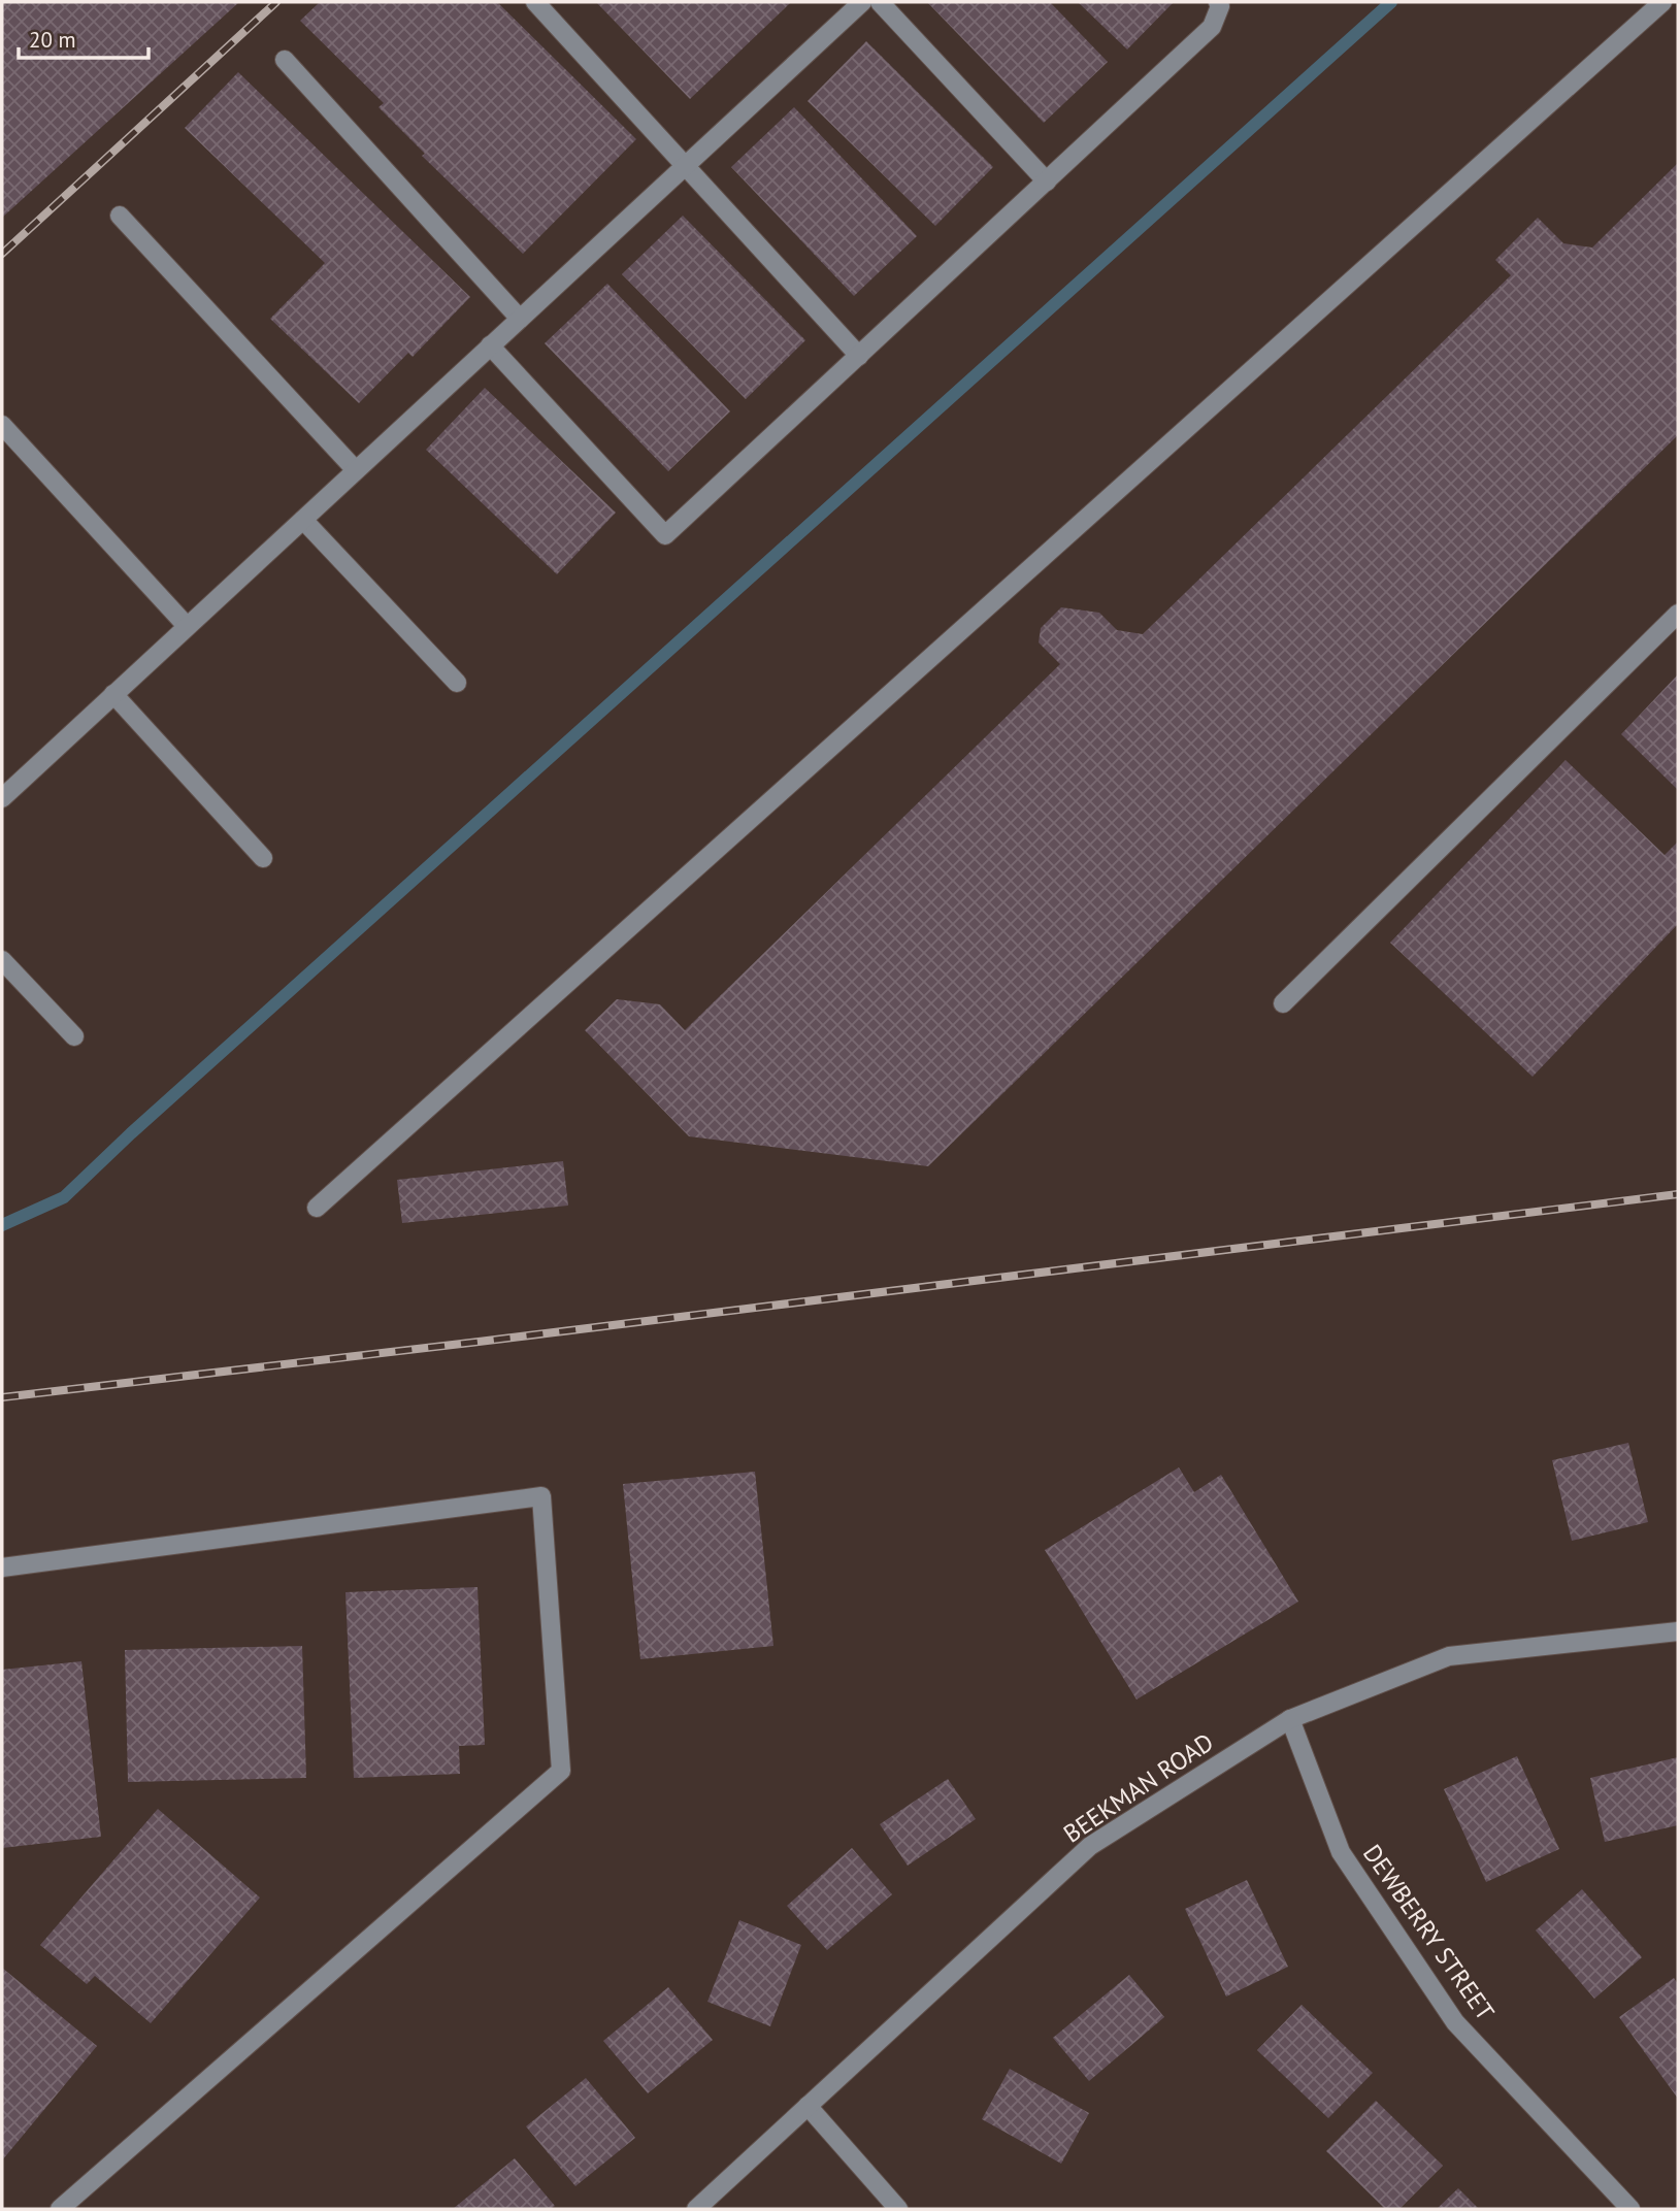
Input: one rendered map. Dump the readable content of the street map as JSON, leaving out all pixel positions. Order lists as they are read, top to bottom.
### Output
{
  "streets": {
    "street": ["BEEKMAN ROAD", "DEWBERRY STREET"]
  },
  "crossings": [
    ["BEEKMAN ROAD", "DEWBERRY STREET"]
  ],
  "scale_bar": "20 m"
}
